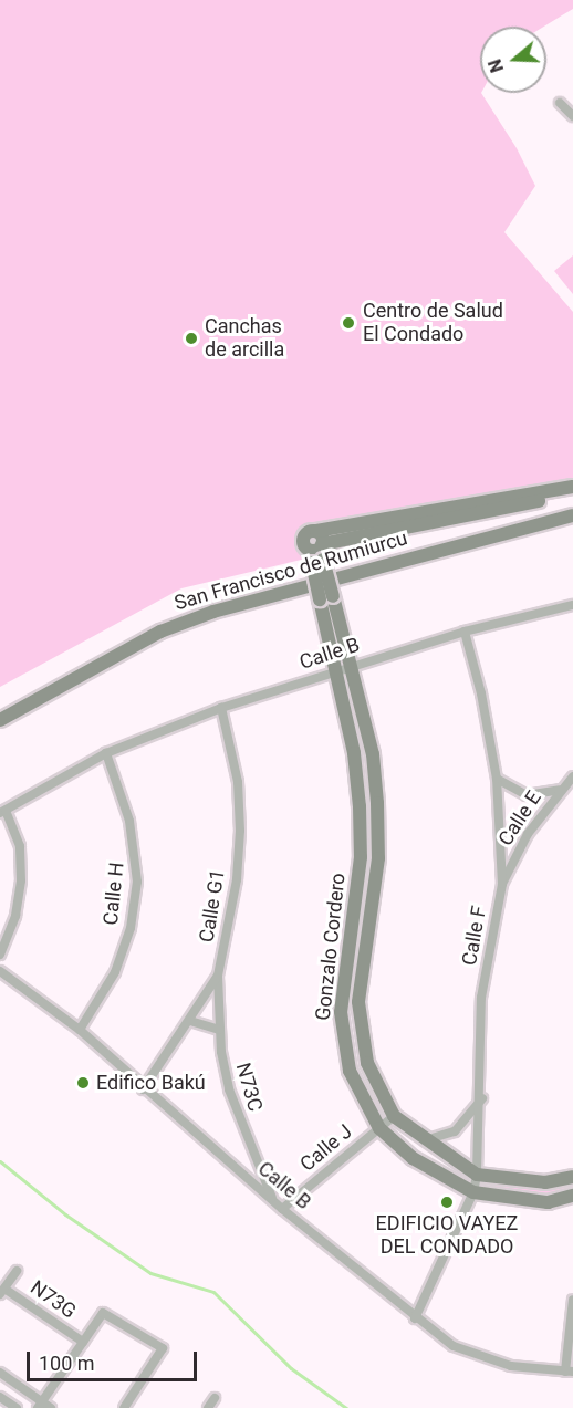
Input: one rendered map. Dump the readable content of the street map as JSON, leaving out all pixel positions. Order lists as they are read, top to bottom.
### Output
{
  "streets": {
    "street": [
      "San Francisco de Rumiurcu",
      "Calle B",
      "Calle E",
      "Calle H",
      "Calle G1",
      "Calle F",
      "Gonzalo Cordero",
      "N73C",
      "Calle J",
      "N73G"
    ]
  },
  "crossings": [
    ["Calle B", "Calle H"],
    ["Calle B", "Calle G1"],
    ["Calle B", "Calle F"],
    ["Calle B", "Gonzalo Cordero"],
    ["Calle B", "N73C"],
    ["Calle B", "Calle J"],
    ["Calle E", "Calle F"],
    ["Calle G1", "N73C"],
    ["Calle F", "Gonzalo Cordero"],
    ["Gonzalo Cordero", "Calle J"]
  ],
  "places": [
    "Centro de Salud El Condado",
    "Canchas de arcilla",
    "Edifico Bakú",
    "EDIFICIO VAYEZ DEL CONDADO"
  ],
  "scale_bar": "100 m",
  "north": "left"
}
